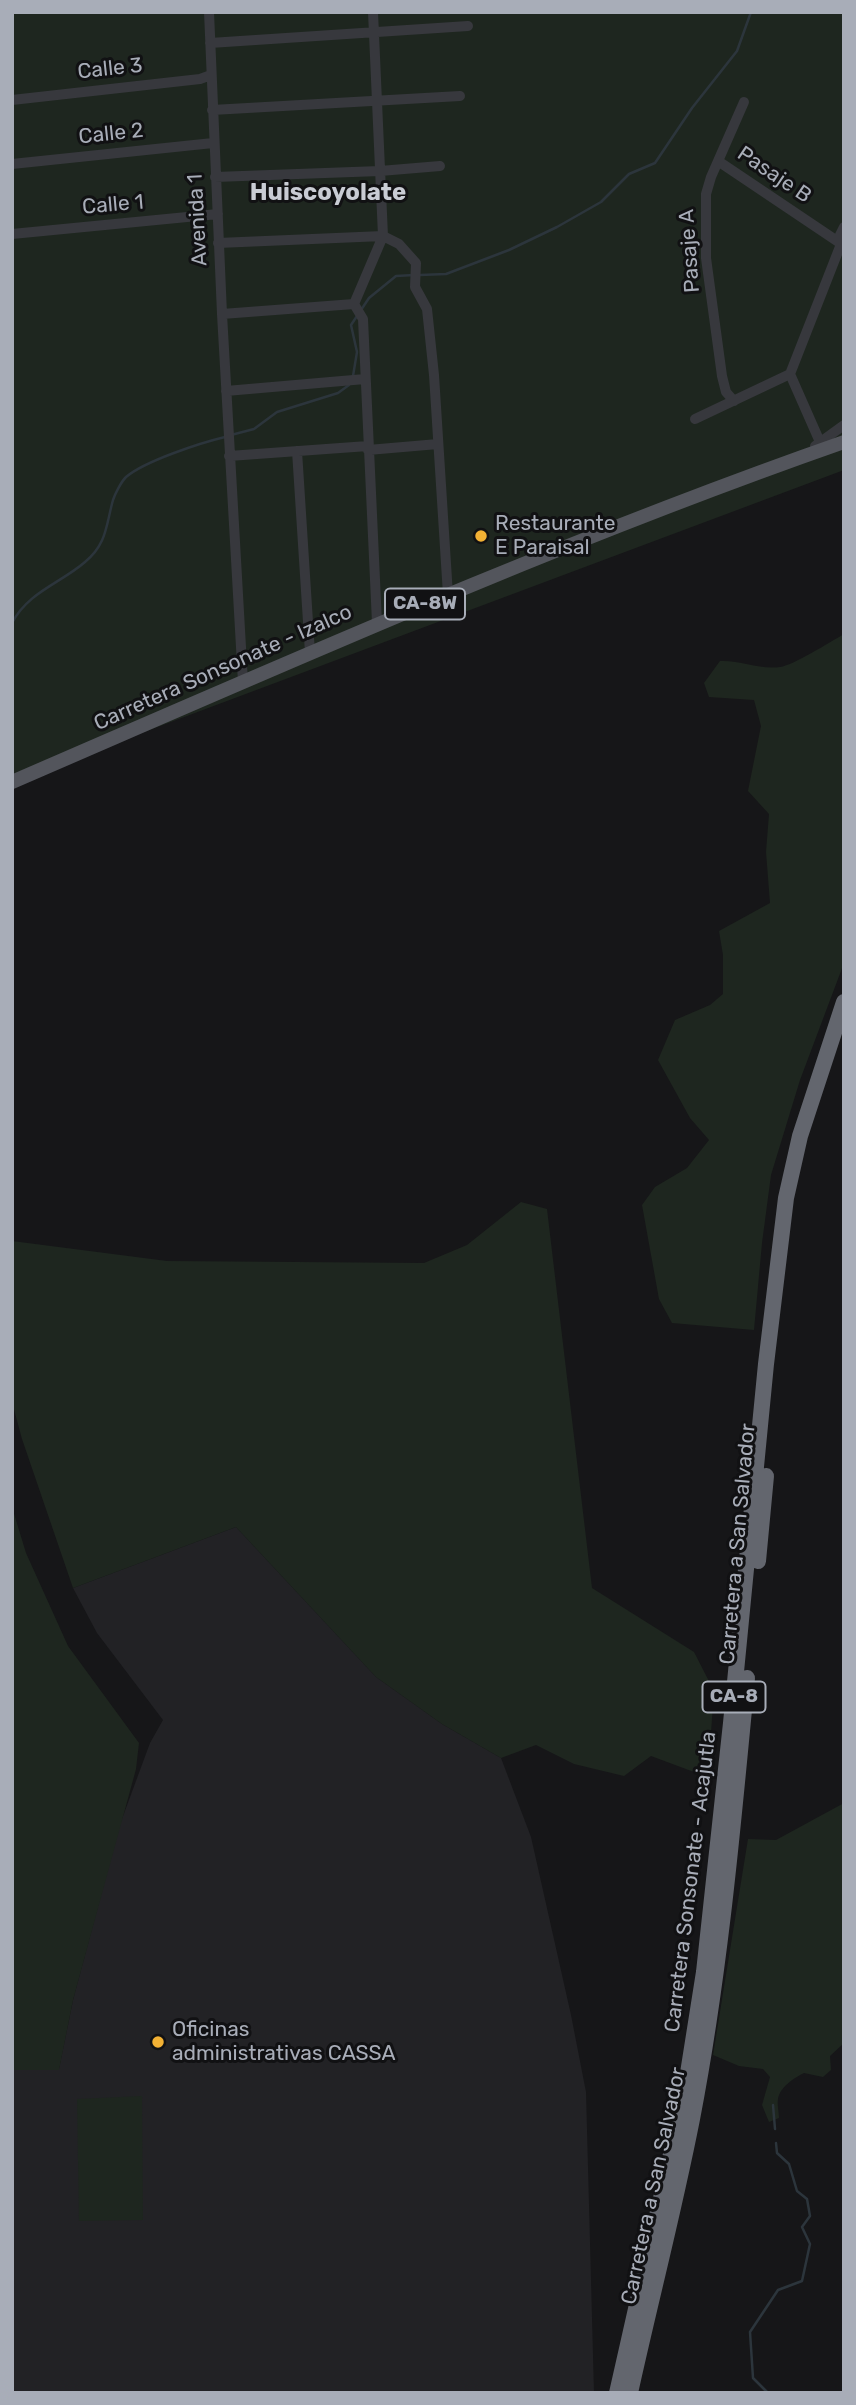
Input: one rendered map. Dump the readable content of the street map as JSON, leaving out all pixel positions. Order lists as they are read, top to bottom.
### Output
{
  "streets": {
    "highway": ["Carretera a San Salvador", "CA-8", "Carretera Sonsonate - Acajutla"],
    "main road": ["CA-8W", "Carretera Sonsonate - Izalco"],
    "street": [
      "Calle 3",
      "Calle 2",
      "Pasaje B",
      "Calle 1",
      "Avenida 1",
      "Pasaje A"
    ]
  },
  "crossings": [
    ["Calle 3", "Avenida 1"],
    ["Calle 2", "Avenida 1"],
    ["Pasaje B", "Pasaje A"],
    ["Calle 1", "Avenida 1"],
    ["Avenida 1", "Carretera Sonsonate - Izalco"]
  ],
  "districts": ["Huiscoyolate"],
  "places": ["Restaurante E Paraisal", "Oficinas administrativas CASSA"]
}
